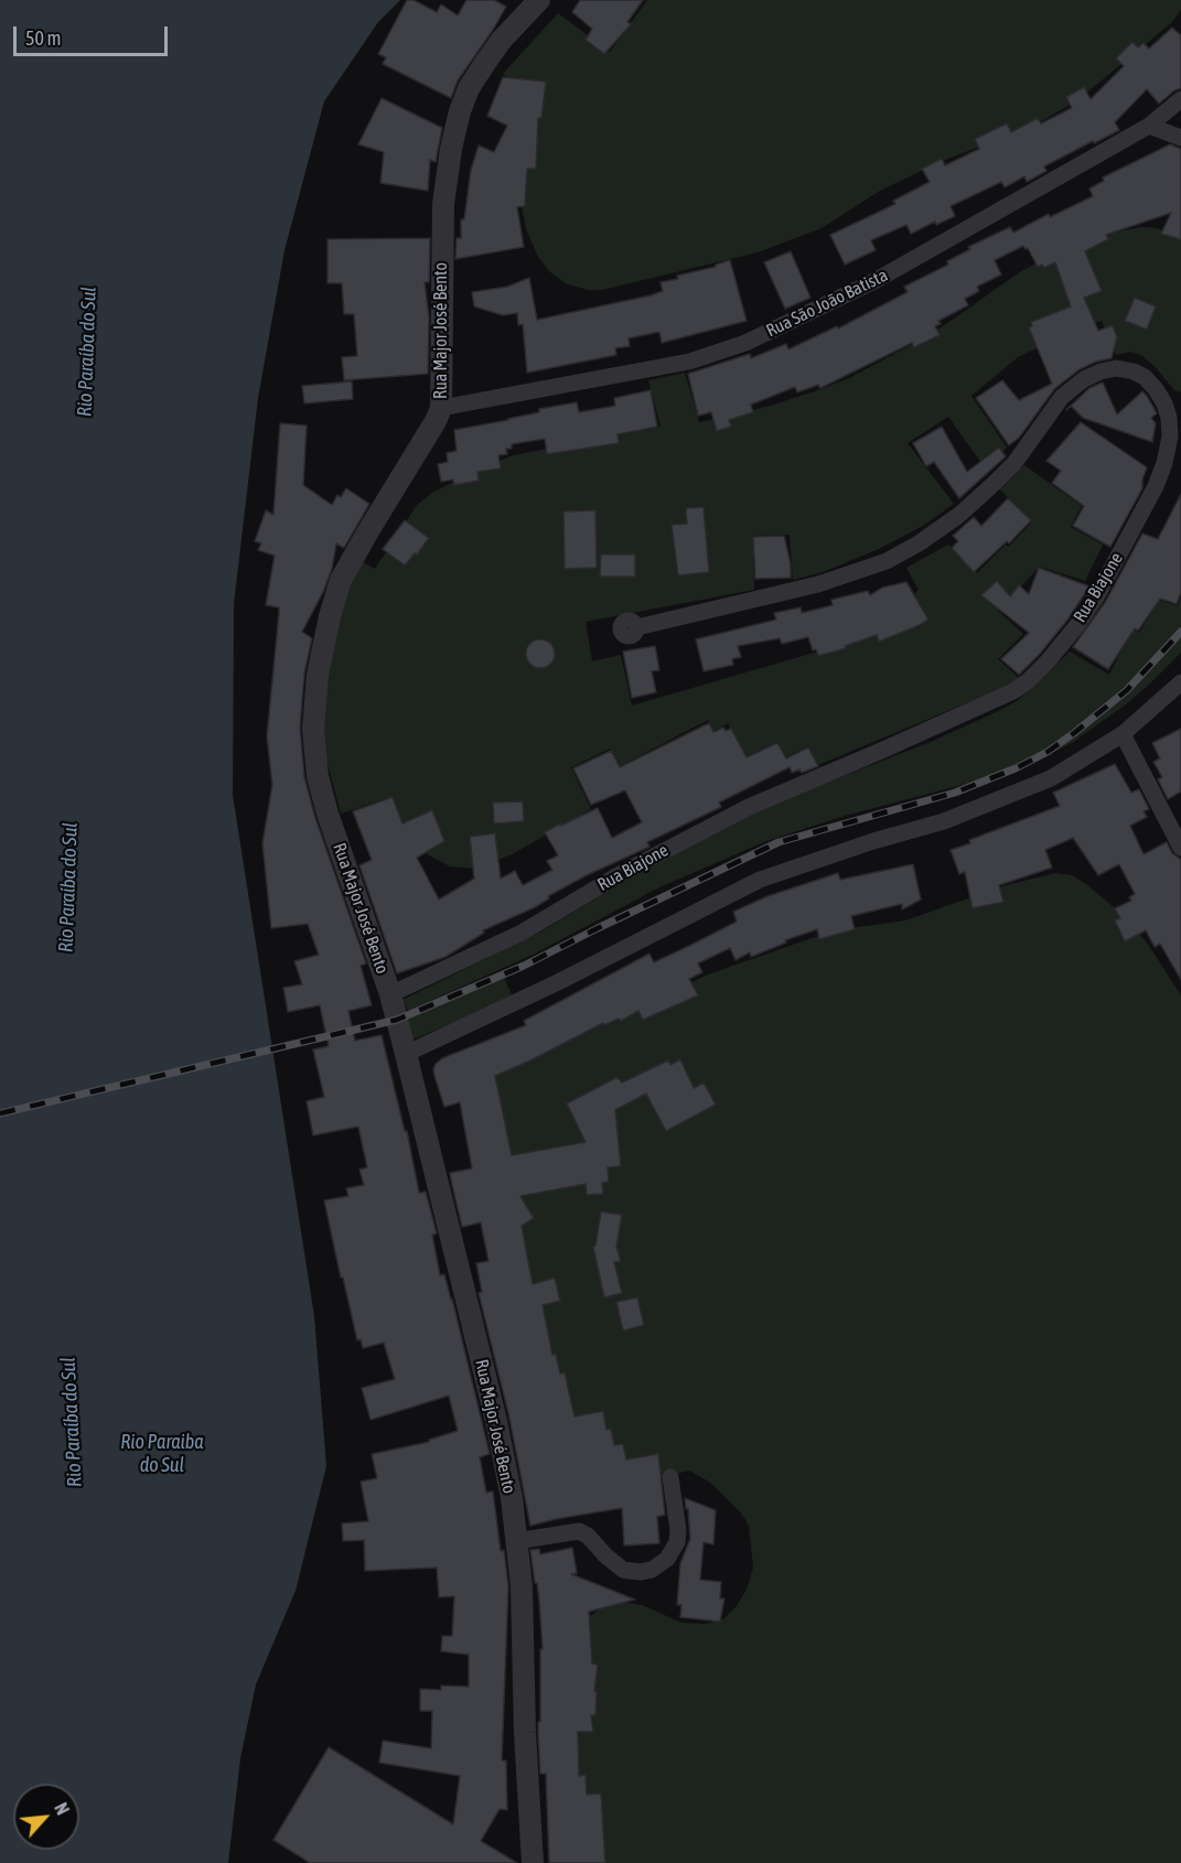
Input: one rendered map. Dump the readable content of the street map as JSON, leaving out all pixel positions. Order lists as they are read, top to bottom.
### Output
{
  "streets": {
    "street": ["Rua São João Batista", "Rua Major José Bento", "Rua Biajone"]
  },
  "crossings": [
    ["Rua São João Batista", "Rua Major José Bento"],
    ["Rua Major José Bento", "Rua Biajone"]
  ],
  "water": ["Rio Paraíba do Sul", "Rio Paraiba do Sul"],
  "scale_bar": "50 m",
  "north": "top right"
}
